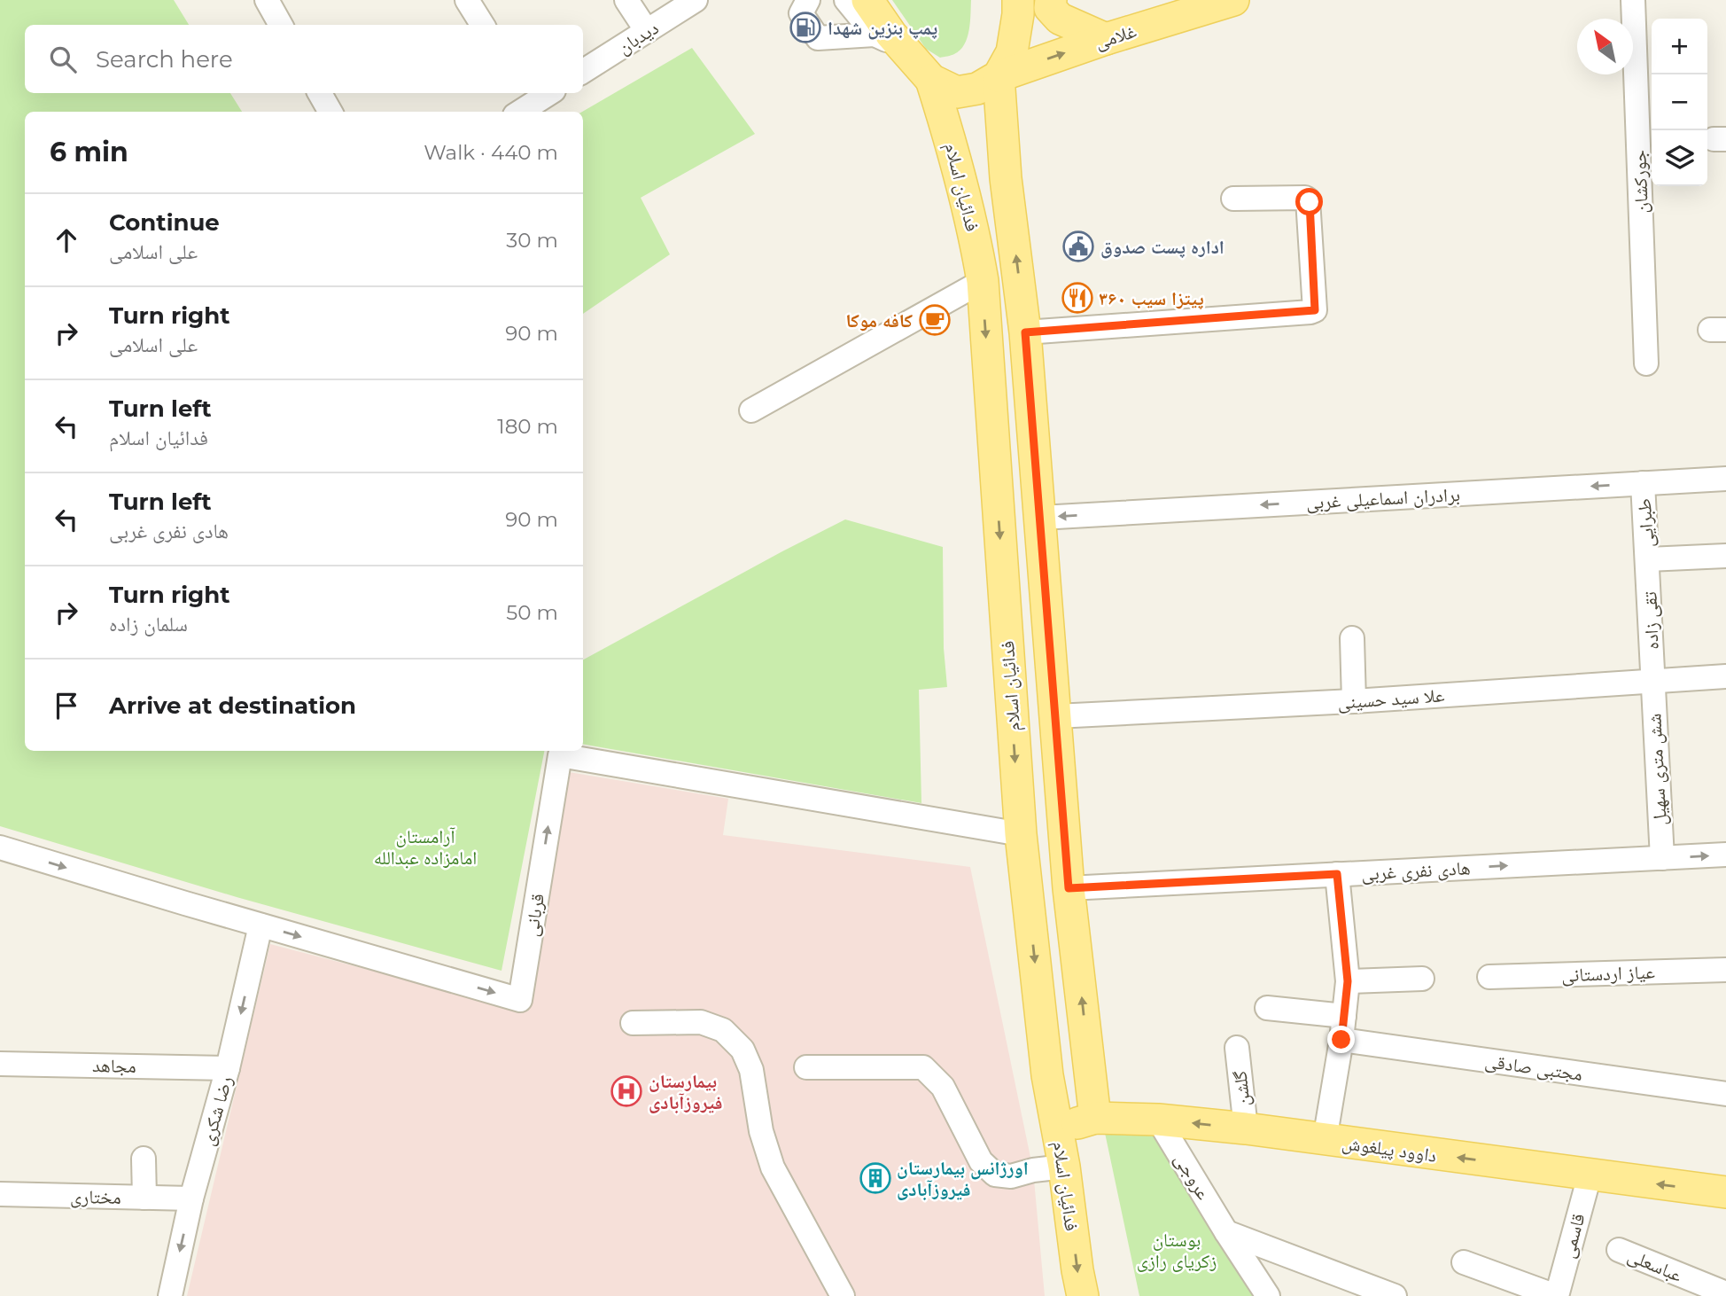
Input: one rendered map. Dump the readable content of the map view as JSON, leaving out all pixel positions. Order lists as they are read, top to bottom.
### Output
{
  "streets": {
    "main road": ["غلامی", "فدائیان اسلام", "داوود پیلغوش"],
    "street": [
      "دیدبان",
      "جورکشان",
      "برادران اسماعیلی غربی",
      "طبرایی",
      "تقی زاده",
      "علا سید حسینی",
      "شش متری سهیل",
      "هادی نفری غربی",
      "قربانی",
      "عیاز اردستانی",
      "مجاهد",
      "مجتبی صادقی",
      "گلشن",
      "رضا شکری",
      "عروجی",
      "مختاری",
      "قاسمی",
      "عباسعلی"
    ]
  },
  "crossings": [
    ["غلامی", "فدائیان اسلام"],
    ["فدائیان اسلام", "قربانی"],
    ["فدائیان اسلام", "داوود پیلغوش"],
    ["برادران اسماعیلی غربی", "طبرایی"],
    ["طبرایی", "تقی زاده"],
    ["تقی زاده", "علا سید حسینی"],
    ["تقی زاده", "شش متری سهیل"],
    ["علا سید حسینی", "شش متری سهیل"],
    ["شش متری سهیل", "هادی نفری غربی"],
    ["قربانی", "رضا شکری"],
    ["مجاهد", "رضا شکری"],
    ["گلشن", "داوود پیلغوش"],
    ["رضا شکری", "مختاری"],
    ["داوود پیلغوش", "عروجی"],
    ["داوود پیلغوش", "قاسمی"]
  ],
  "one_way": [
    "غلامی",
    "برادران اسماعیلی غربی",
    "هادی نفری غربی",
    "قربانی",
    "رضا شکری",
    "داوود پیلغوش"
  ],
  "parks": ["آرامستان امامزاده عبدالله", "بوستان زکریای رازی"],
  "places": {
    "fuel station": ["پمپ بنزین شهدا"],
    "public building": ["اداره پست صدوق"],
    "restaurant": ["پیتزا سیب ۳۶۰"],
    "cafe": ["کافه موکا"],
    "hospital": ["بیمارستان فیروزآبادی"],
    "building": ["اورژانس بیمارستان فیروزآبادی"]
  },
  "north": "top left",
  "page": {
    "map_buttons": ["+", "−"],
    "search": "Search here",
    "heading": ["6 min", "Walk · 440 m"],
    "list": [
      ["Continue", "علی اسلامی", "30 m"],
      ["Turn right", "علی اسلامی", "90 m"],
      ["Turn left", "فدائیان اسلام", "180 m"],
      ["Turn left", "هادی نفری غربی", "90 m"],
      ["Turn right", "سلمان زاده", "50 m"],
      "Arrive at destination"
    ]
  }
}
